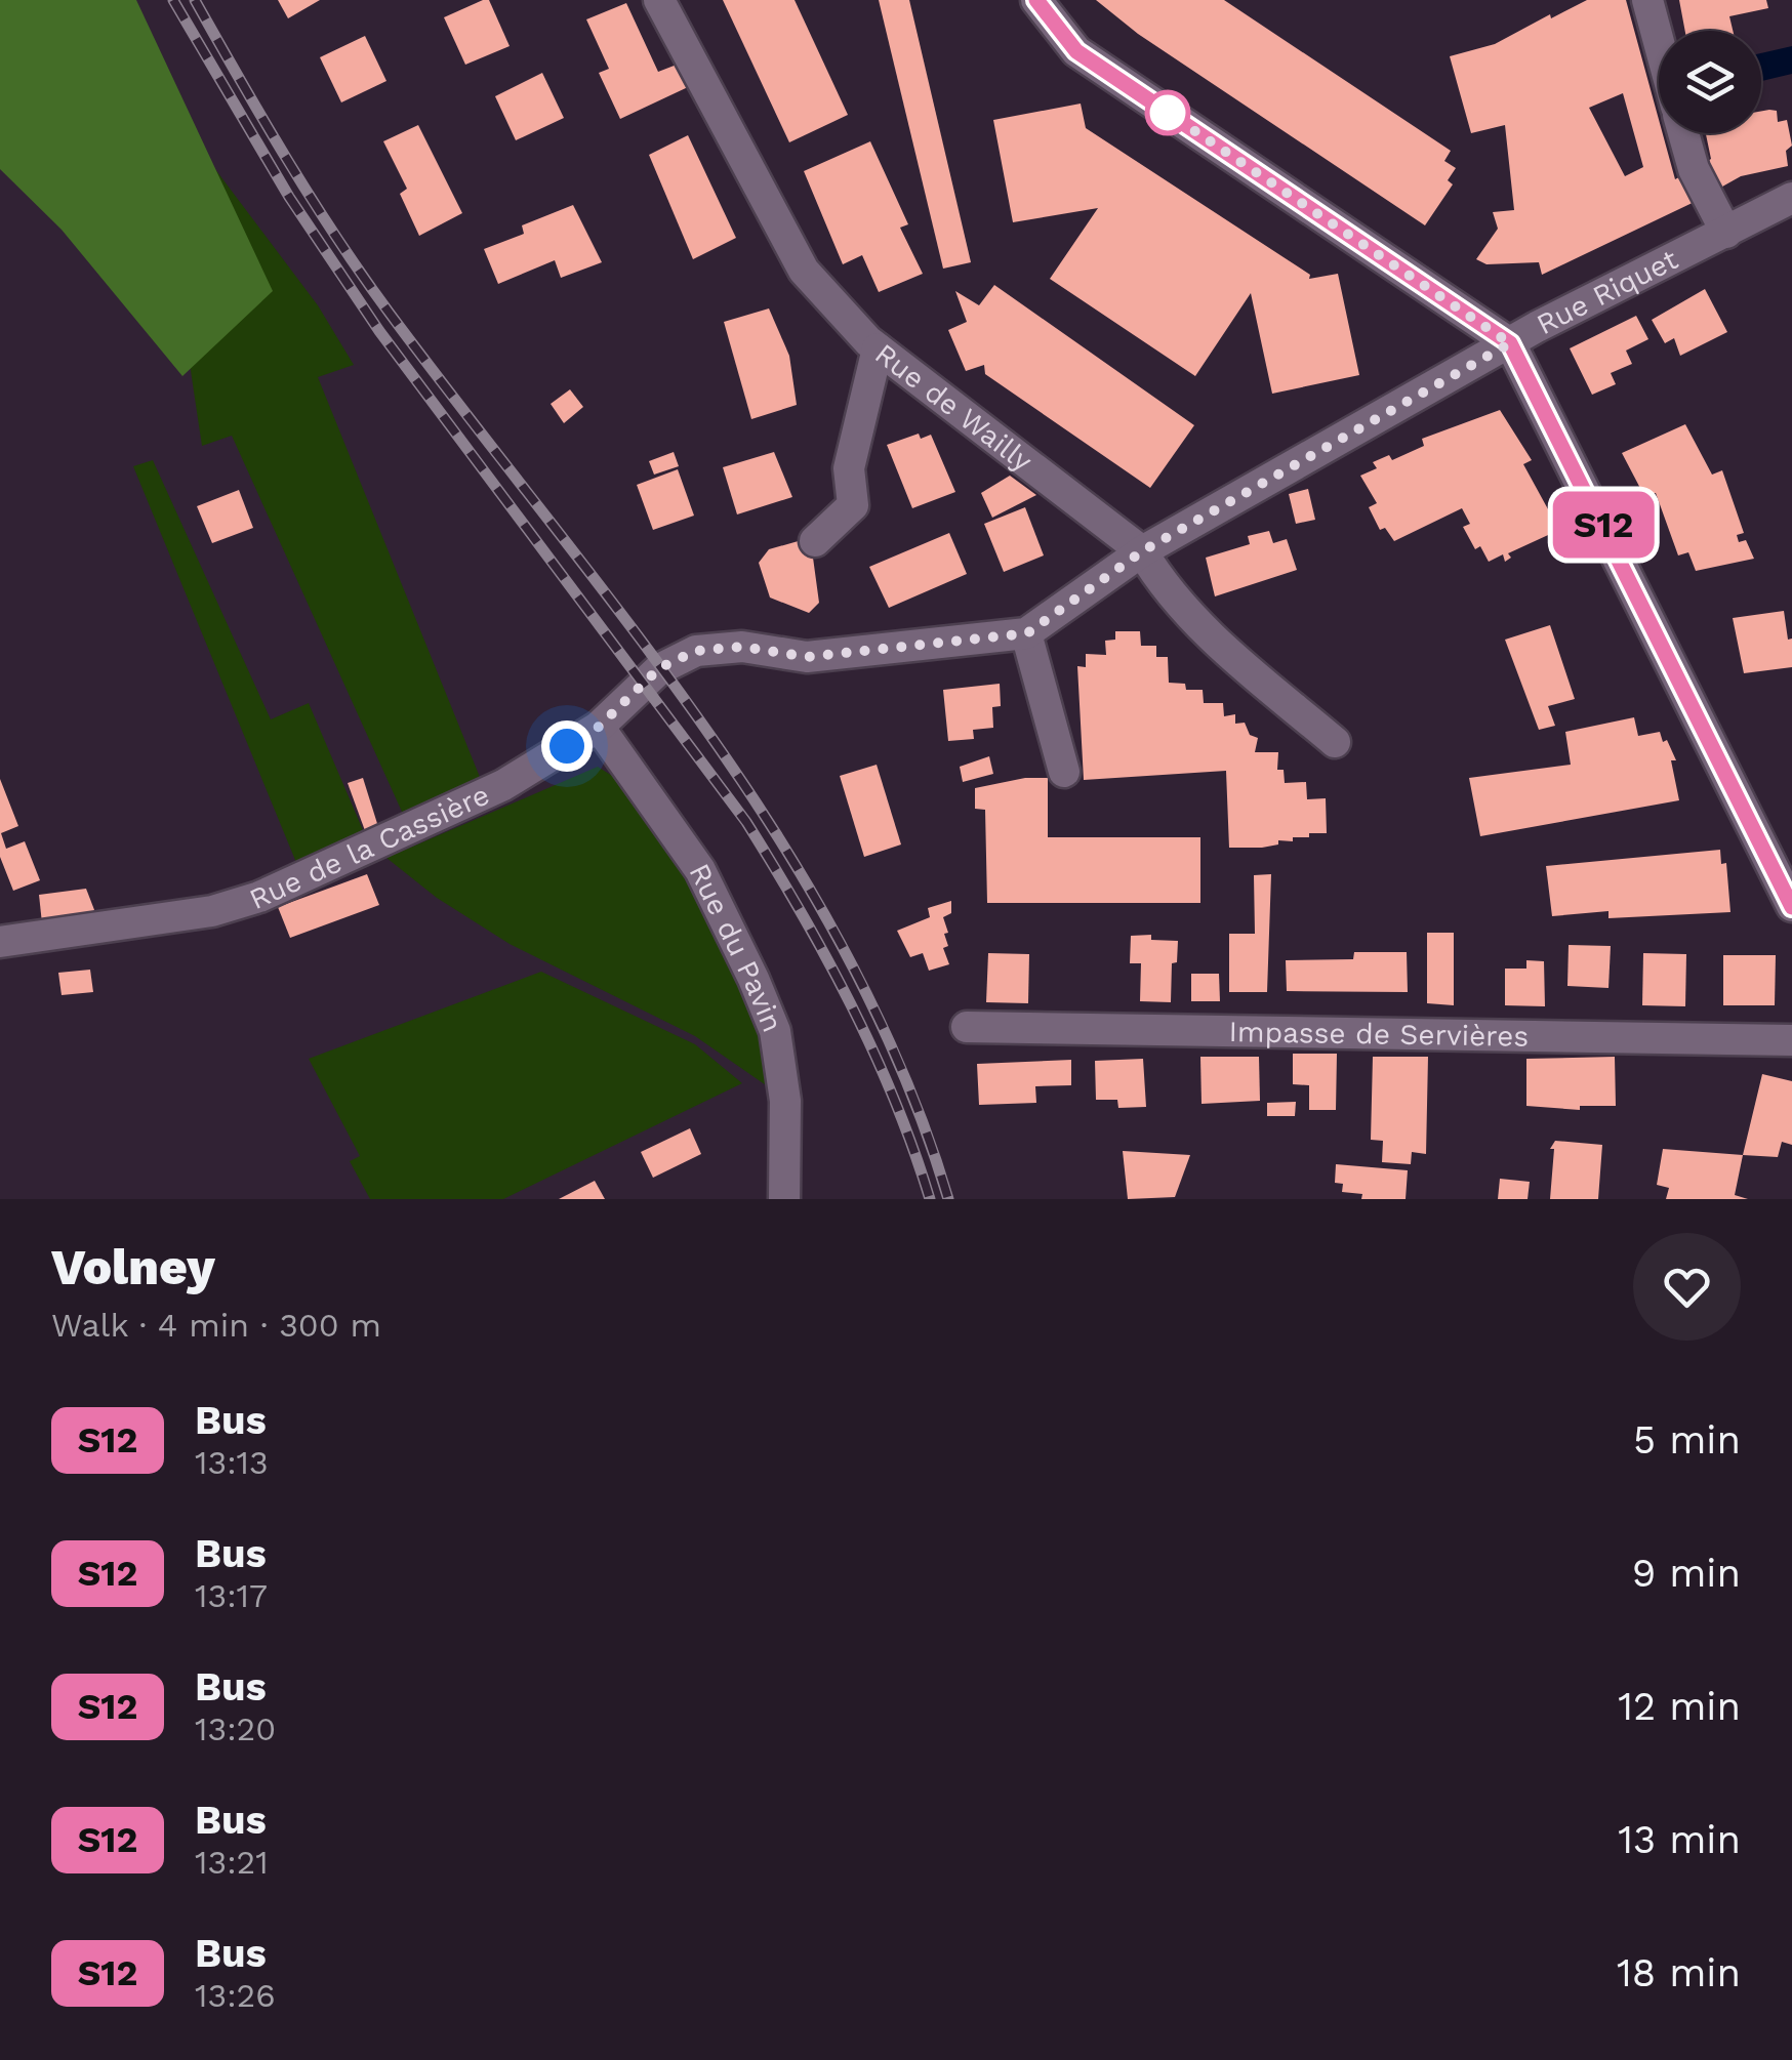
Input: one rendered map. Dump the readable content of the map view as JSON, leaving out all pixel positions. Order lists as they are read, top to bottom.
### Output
{
  "streets": {
    "street": [
      "Rue Riquet",
      "Rue de Wailly",
      "Rue de la Cassière",
      "Rue du Pavin",
      "Impasse de Servières"
    ]
  },
  "crossings": [
    ["Rue Riquet", "Rue de Wailly"],
    ["Rue Riquet", "Rue de la Cassière"],
    ["Rue de la Cassière", "Rue du Pavin"]
  ],
  "lines": ["bus line S12"],
  "page": {
    "on_map": "S12",
    "heading": ["Volney", "Walk · 4 min · 300 m"],
    "list": [
      {
        "mark": "S12",
        "name": "Bus",
        "note": "13:13",
        "value": "5 min"
      },
      {
        "mark": "S12",
        "name": "Bus",
        "note": "13:17",
        "value": "9 min"
      },
      {
        "mark": "S12",
        "name": "Bus",
        "note": "13:20",
        "value": "12 min"
      },
      {
        "mark": "S12",
        "name": "Bus",
        "note": "13:21",
        "value": "13 min"
      },
      {
        "mark": "S12",
        "name": "Bus",
        "note": "13:26",
        "value": "18 min"
      }
    ]
  }
}
